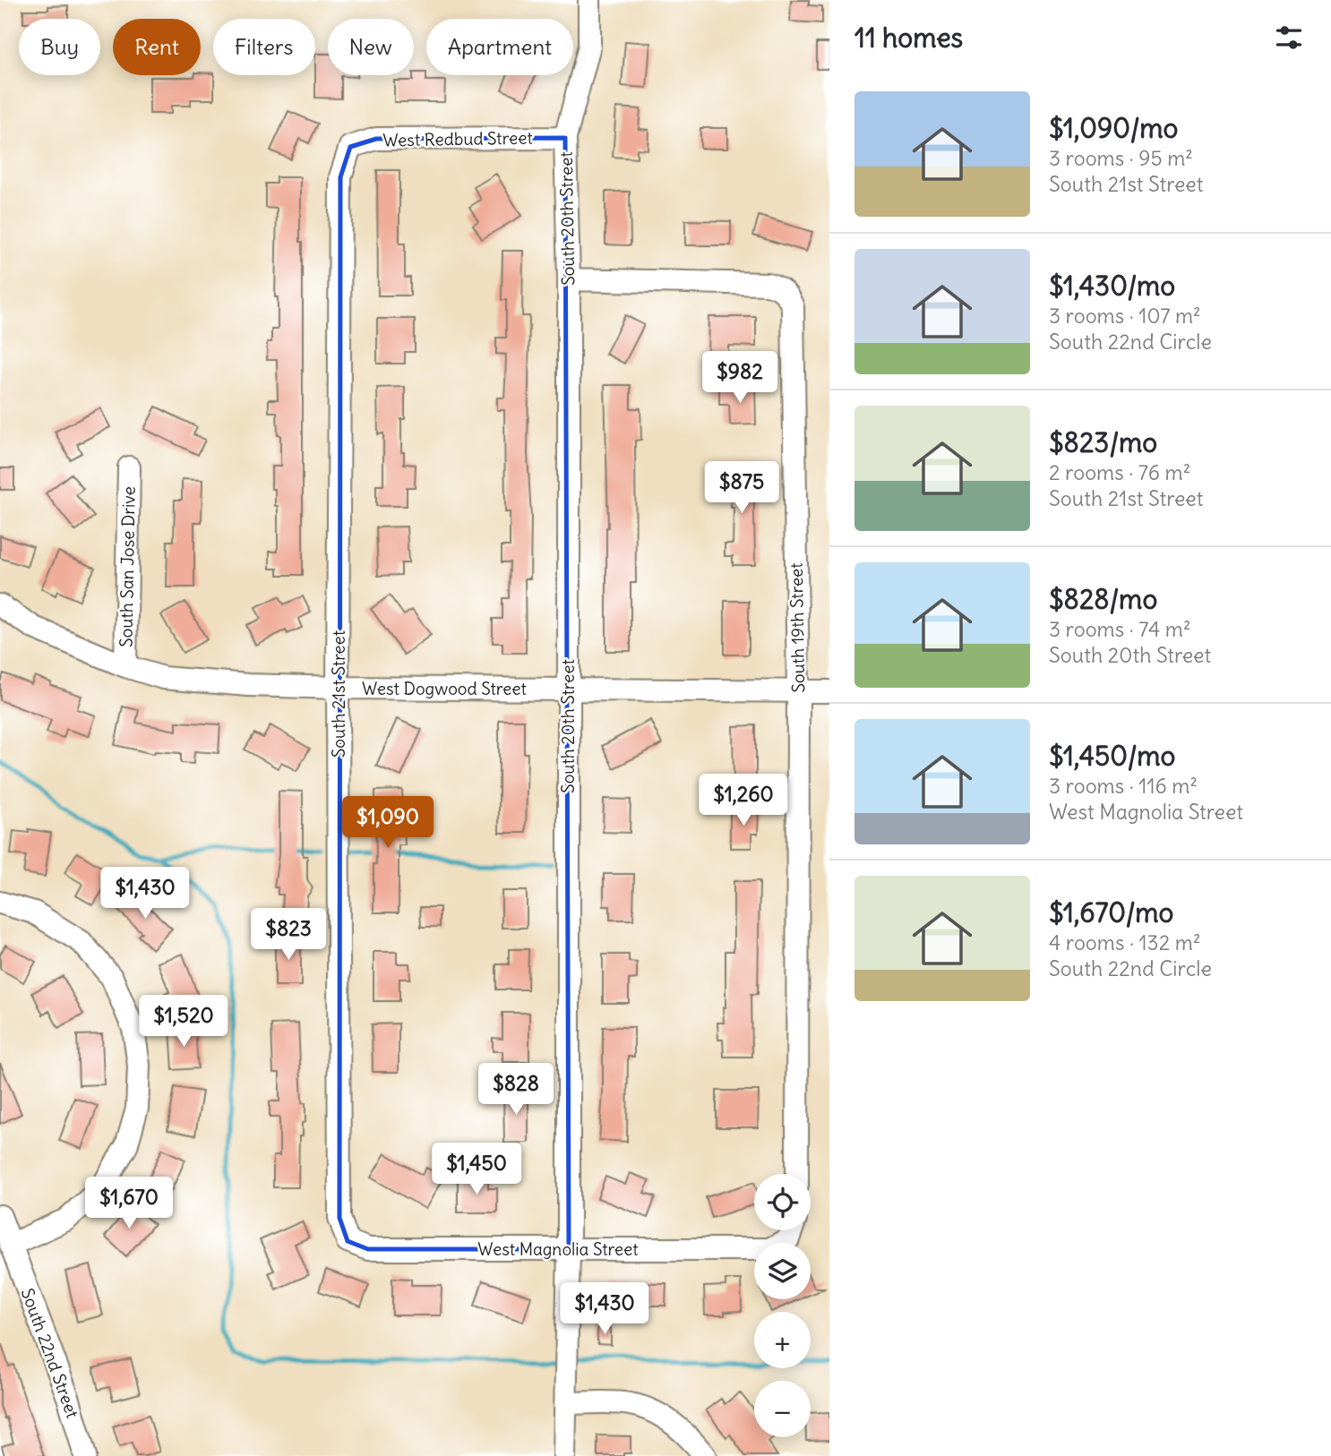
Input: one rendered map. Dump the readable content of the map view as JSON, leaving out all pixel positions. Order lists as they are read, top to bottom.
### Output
{
  "streets": {
    "street": [
      "West Redbud Street",
      "South 20th Street",
      "South San Jose Drive",
      "South 19th Street",
      "West Dogwood Street",
      "South 21st Street",
      "West Magnolia Street",
      "South 22nd Street"
    ]
  },
  "crossings": [
    ["West Redbud Street", "South 20th Street"],
    ["West Redbud Street", "South 21st Street"],
    ["South 20th Street", "South 19th Street"],
    ["South 20th Street", "West Dogwood Street"],
    ["South 20th Street", "West Magnolia Street"],
    ["South San Jose Drive", "West Dogwood Street"],
    ["South 19th Street", "West Dogwood Street"],
    ["West Dogwood Street", "South 21st Street"],
    ["South 21st Street", "West Magnolia Street"]
  ],
  "page": {
    "heading": "11 homes",
    "chip": [
      "Buy",
      "Rent",
      "Filters",
      "New",
      "Apartment"
    ],
    "list": [
      {
        "name": "$1,090/mo",
        "note": "3 rooms · 95 m² · South 21st Street"
      },
      {
        "name": "$1,430/mo",
        "note": "3 rooms · 107 m² · South 22nd Circle"
      },
      {
        "name": "$823/mo",
        "note": "2 rooms · 76 m² · South 21st Street"
      },
      {
        "name": "$828/mo",
        "note": "3 rooms · 74 m² · South 20th Street"
      },
      {
        "name": "$1,450/mo",
        "note": "3 rooms · 116 m² · West Magnolia Street"
      },
      {
        "name": "$1,670/mo",
        "note": "4 rooms · 132 m² · South 22nd Circle"
      }
    ],
    "price": [
      "$982",
      "$875",
      "$1,260",
      "$1,090",
      "$1,430",
      "$823",
      "$1,520",
      "$828",
      "$1,450",
      "$1,670",
      "$1,430"
    ],
    "map_buttons": ["+", "−"]
  }
}
